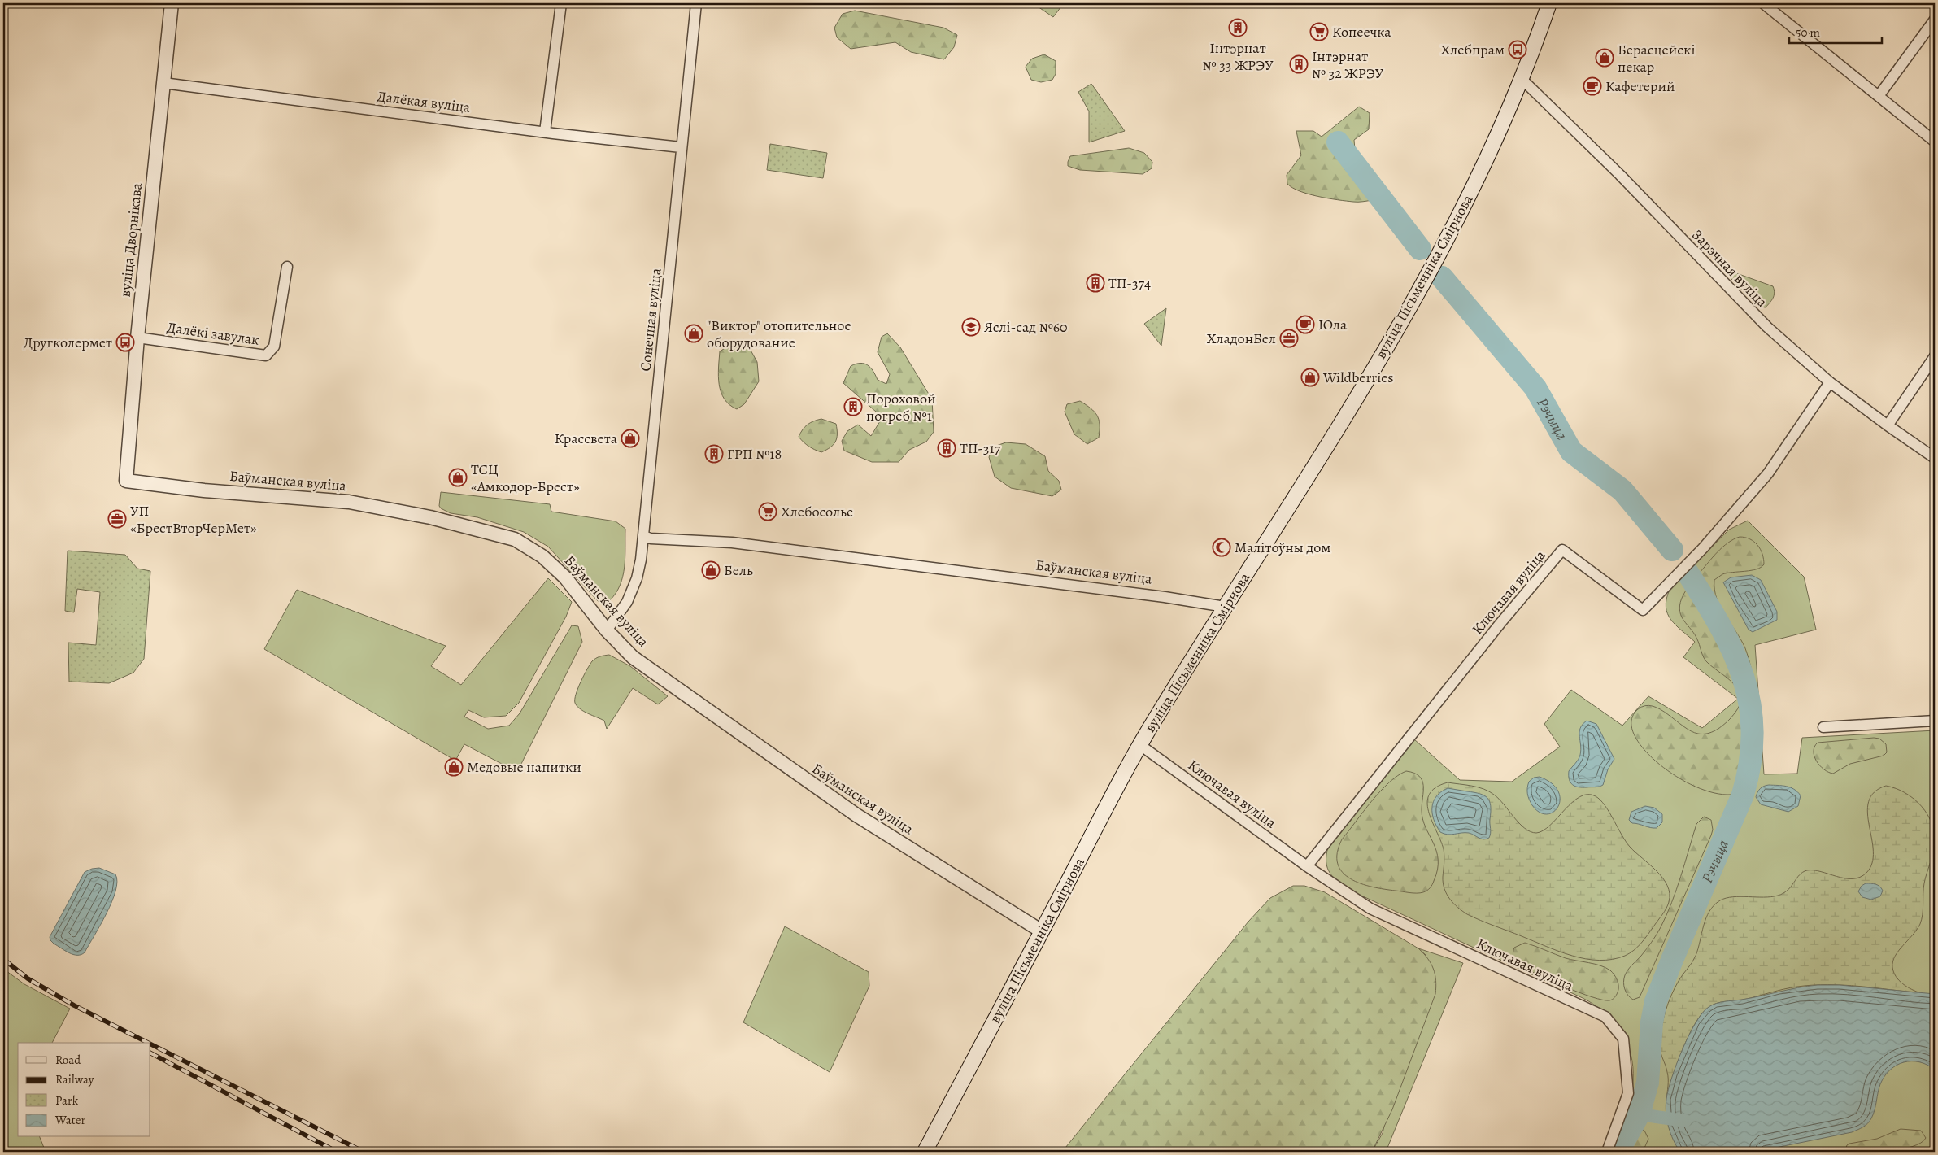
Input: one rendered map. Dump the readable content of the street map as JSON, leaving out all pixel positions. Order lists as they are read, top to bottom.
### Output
{
  "streets": {
    "main road": ["вуліца Пісьменніка Смірнова"],
    "street": [
      "Далёкая вуліца",
      "вуліца Дворнікава",
      "Зарэчная вуліца",
      "Сонечная вуліца",
      "Далёкі завулак",
      "Баўманская вуліца",
      "Ключавая вуліца"
    ]
  },
  "crossings": [
    ["Далёкая вуліца", "вуліца Дворнікава"],
    ["Далёкая вуліца", "Сонечная вуліца"],
    ["вуліца Дворнікава", "Далёкі завулак"],
    ["вуліца Дворнікава", "Баўманская вуліца"],
    ["Зарэчная вуліца", "вуліца Пісьменніка Смірнова"],
    ["Зарэчная вуліца", "Ключавая вуліца"],
    ["вуліца Пісьменніка Смірнова", "Баўманская вуліца"],
    ["вуліца Пісьменніка Смірнова", "Ключавая вуліца"],
    ["Сонечная вуліца", "Баўманская вуліца"]
  ],
  "water": ["Рэчыца"],
  "places": {
    "building": [
      "Інтэрнат № 33 ЖРЭУ",
      "Інтэрнат № 32 ЖРЭУ",
      "ТП-374",
      "Пороховой погреб №1",
      "ТП-317",
      "ГРП №18"
    ],
    "supermarket": ["Копеечка", "Хлебосолье"],
    "bus stop": ["Хлебпрам", "Другколермет"],
    "shop": [
      "Берасцейскі пекар",
      "\"Виктор\" отопительное оборудование",
      "Wildberries",
      "Крассвета",
      "ТСЦ «Амкодор-Брест»",
      "Бель",
      "Медовые напитки"
    ],
    "cafe": ["Кафетерий", "Юла"],
    "school or university": ["Яслі-сад №60"],
    "office": ["ХладонБел", "УП «БрестВторЧерМет»"],
    "mosque": ["Малітоўны дом"]
  },
  "legend": [
    "Road",
    "Railway",
    "Park",
    "Water"
  ],
  "scale_bar": "50 m"
}
